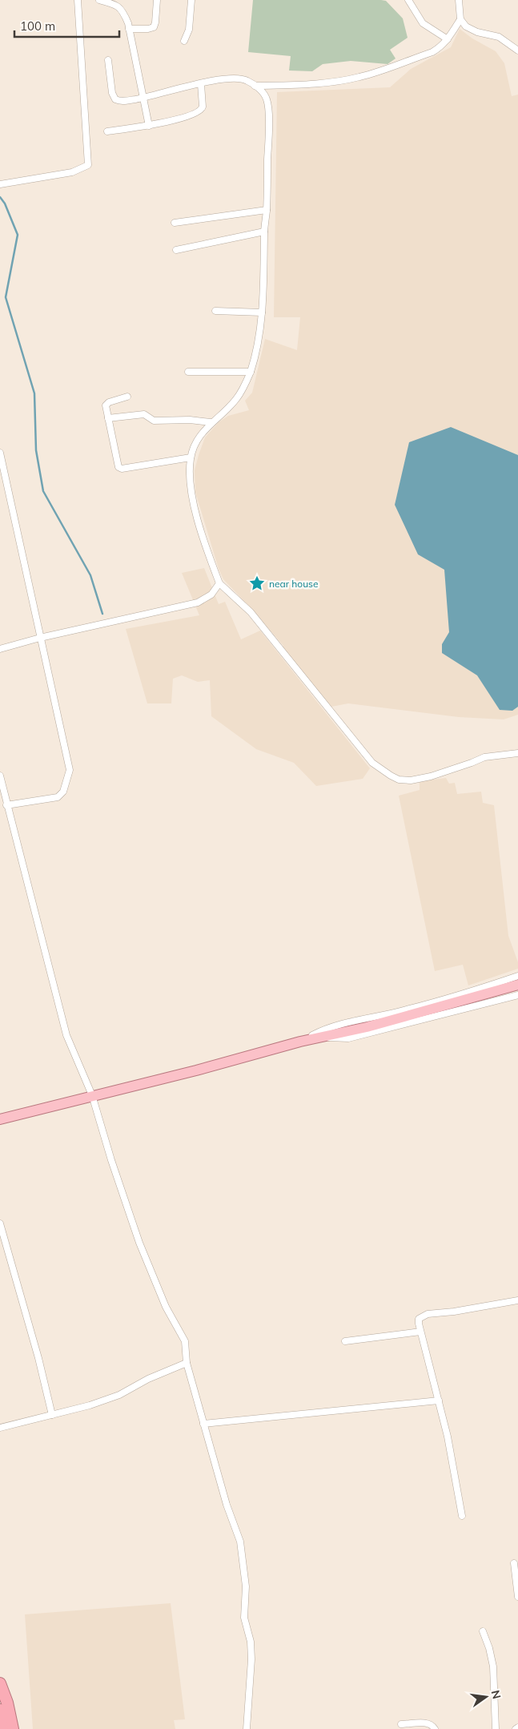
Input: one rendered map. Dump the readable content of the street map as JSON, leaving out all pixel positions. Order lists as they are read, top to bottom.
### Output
{
  "places": {
    "place": ["near house"]
  },
  "scale_bar": "100 m",
  "north": "right"
}
